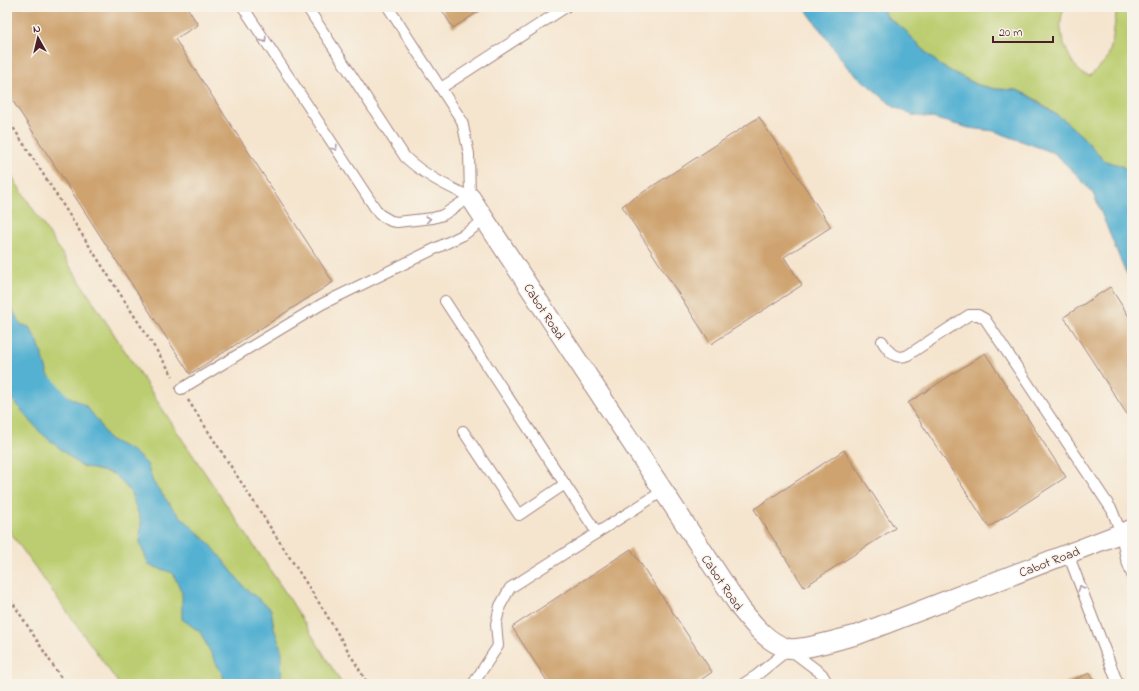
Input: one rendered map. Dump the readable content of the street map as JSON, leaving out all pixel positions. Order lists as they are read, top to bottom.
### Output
{
  "streets": {
    "street": ["Cabot Road"]
  },
  "scale_bar": "20 m",
  "north": "top"
}
